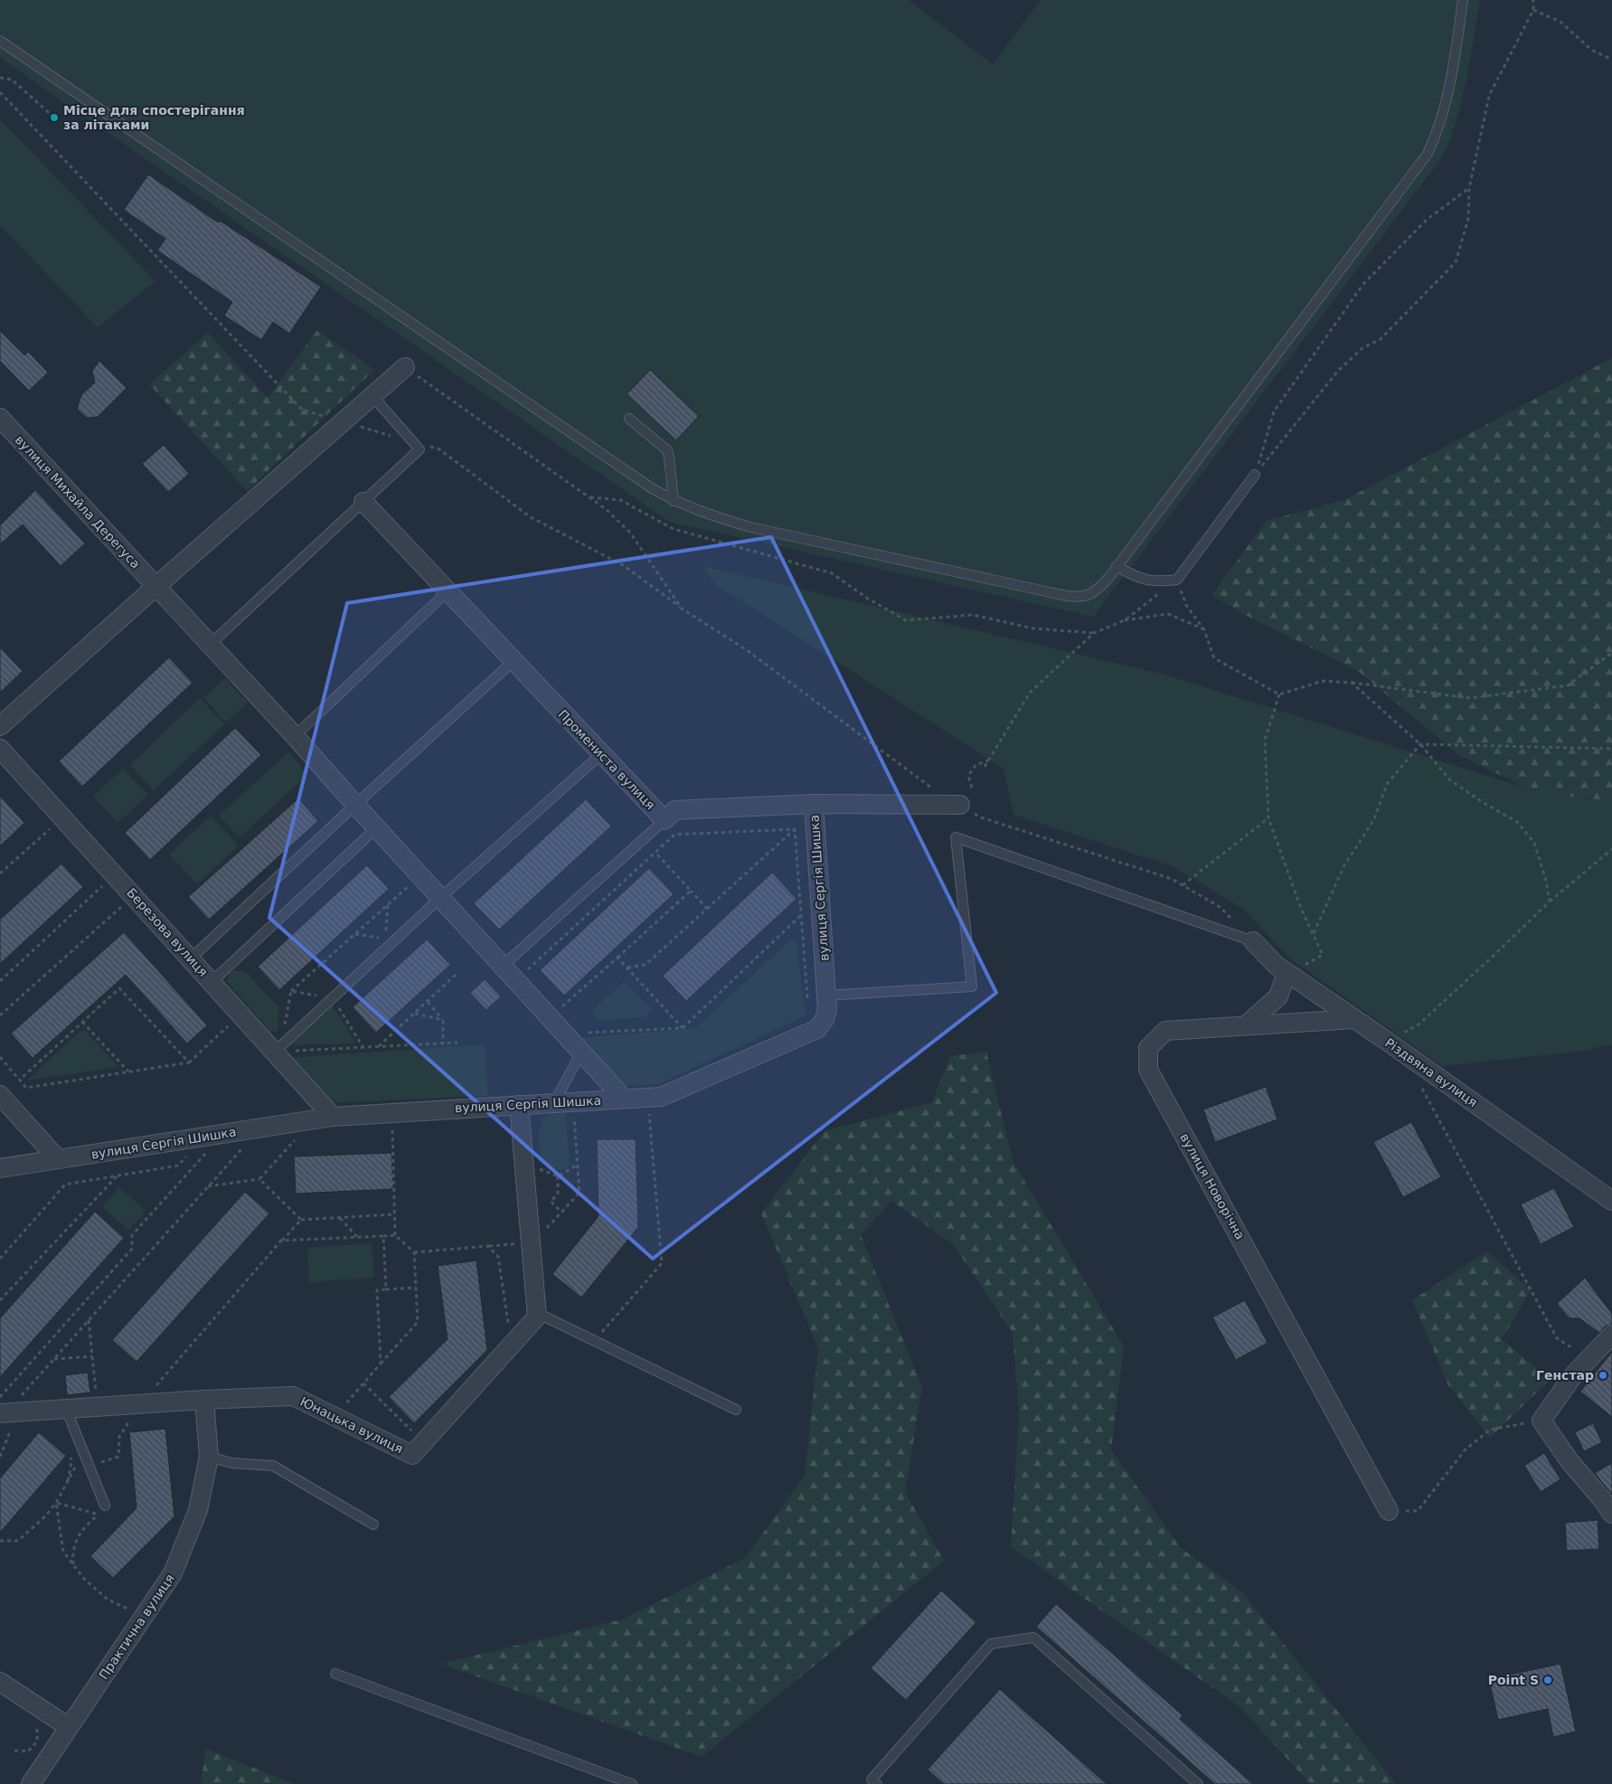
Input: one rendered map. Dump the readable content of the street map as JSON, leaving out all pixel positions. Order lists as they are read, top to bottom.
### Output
{
  "streets": {
    "street": [
      "вулиця Михайла Дерегуса",
      "Промениста вулиця",
      "вулиця Сергія Шишка",
      "Березова вулиця",
      "Різдвяна вулиця",
      "вулиця Новорічна",
      "Юнацька вулиця",
      "Практична вулиця"
    ]
  },
  "crossings": [
    ["вулиця Михайла Дерегуса", "вулиця Сергія Шишка"],
    ["Промениста вулиця", "вулиця Сергія Шишка"],
    ["вулиця Сергія Шишка", "Березова вулиця"],
    ["Різдвяна вулиця", "вулиця Новорічна"],
    ["Юнацька вулиця", "Практична вулиця"]
  ],
  "places": ["Місце для спостерігання за літаками", "Генстар", "Point S"]
}
